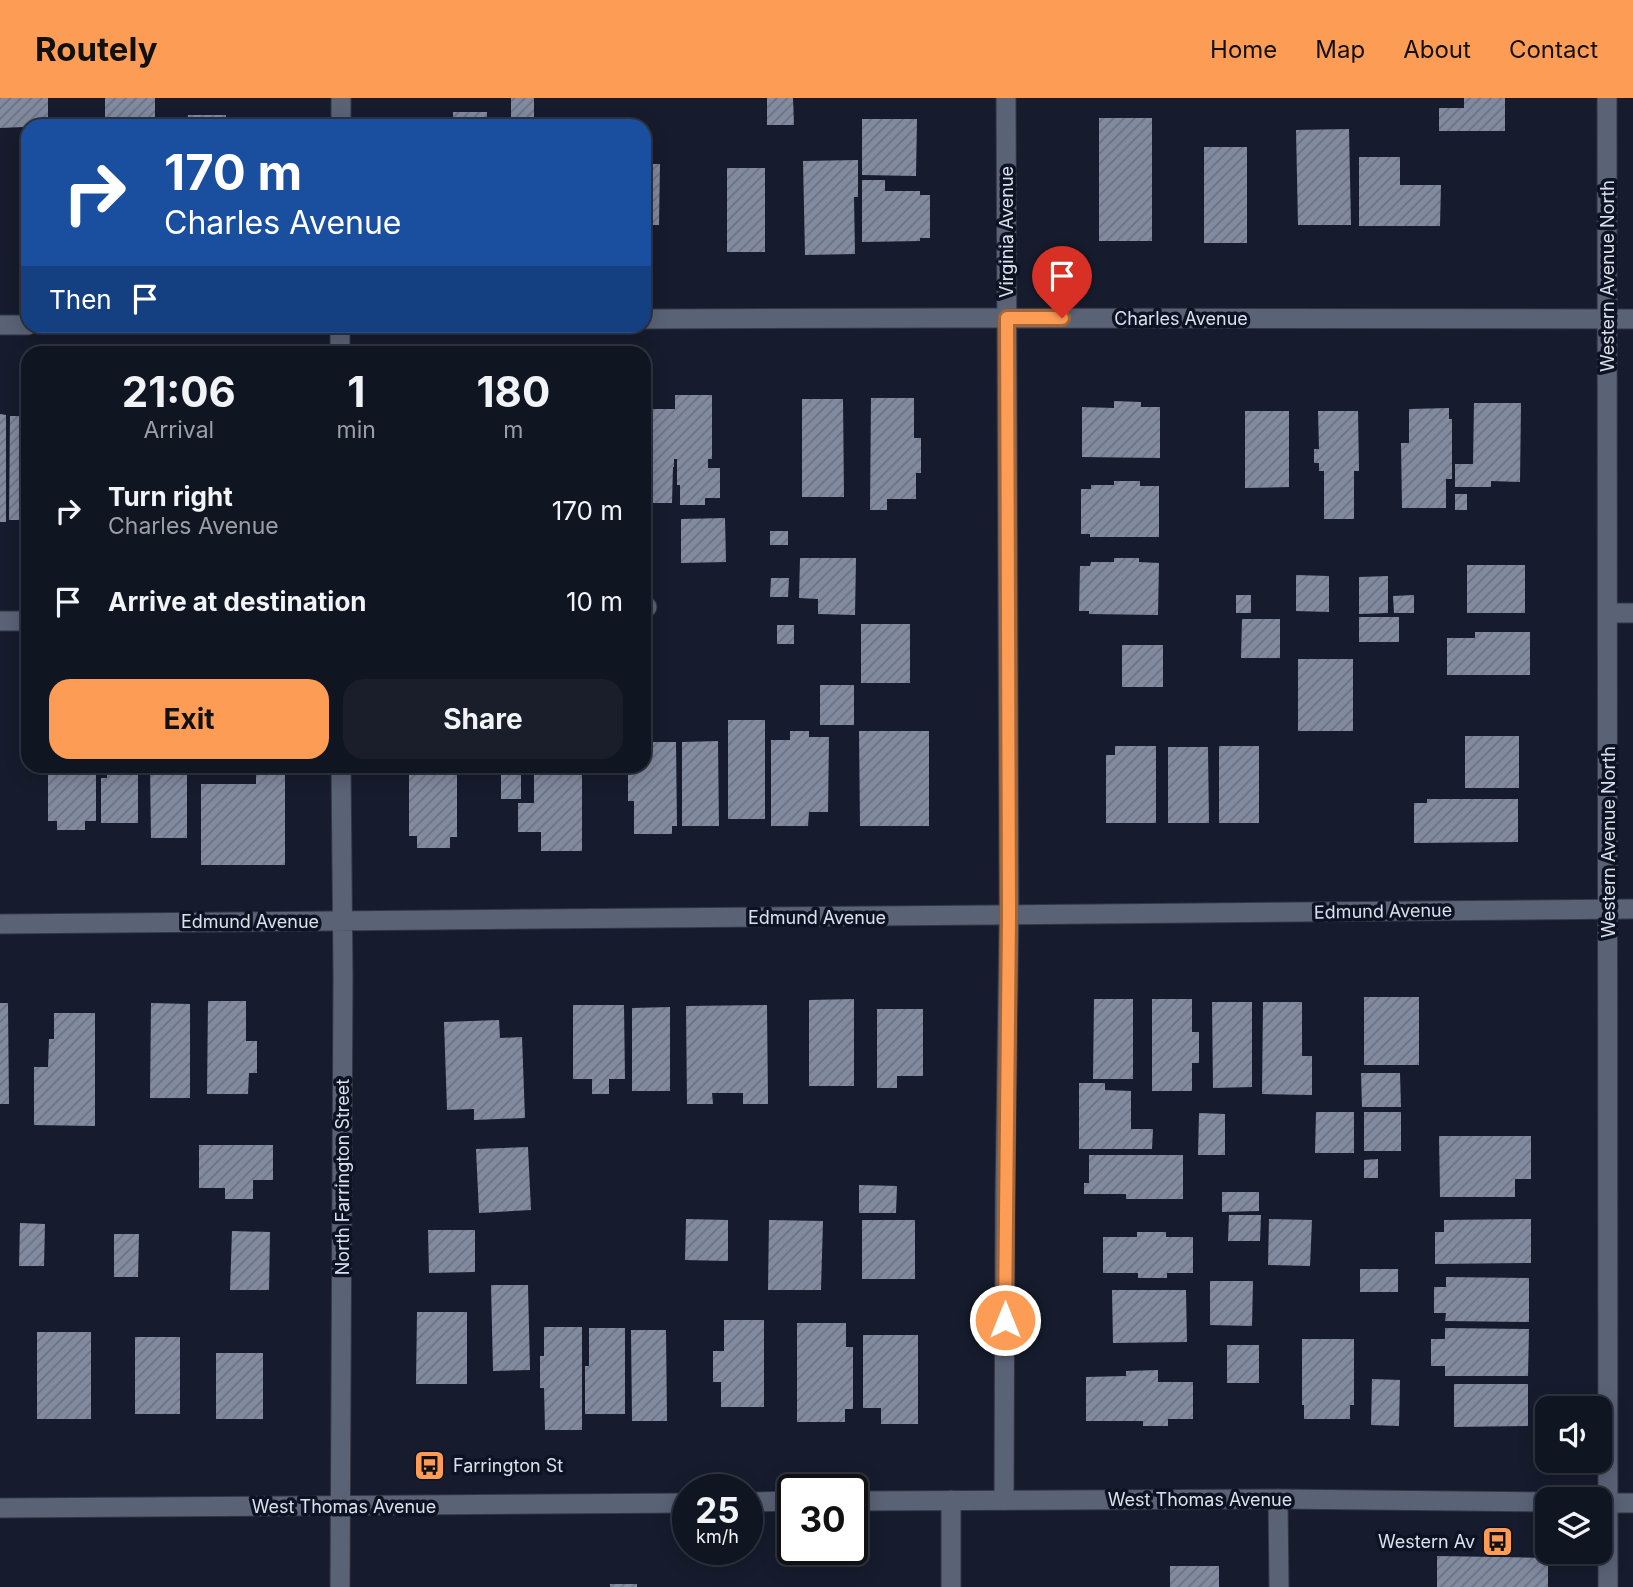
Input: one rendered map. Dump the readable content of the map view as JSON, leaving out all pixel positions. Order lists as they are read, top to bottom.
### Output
{
  "streets": {
    "street": [
      "Virginia Avenue",
      "Western Avenue North",
      "Charles Avenue",
      "Edmund Avenue",
      "North Farrington Street",
      "West Thomas Avenue"
    ]
  },
  "crossings": [
    ["Virginia Avenue", "Charles Avenue"],
    ["Virginia Avenue", "Edmund Avenue"],
    ["Virginia Avenue", "West Thomas Avenue"],
    ["Western Avenue North", "Charles Avenue"],
    ["Western Avenue North", "Edmund Avenue"],
    ["Edmund Avenue", "North Farrington Street"],
    ["North Farrington Street", "West Thomas Avenue"]
  ],
  "places": {
    "bus stop": ["Farrington St", "Western Av"]
  },
  "page": {
    "header": "Routely",
    "nav": [
      "Home",
      "Map",
      "About",
      "Contact"
    ],
    "turn": ["170 m", "Charles Avenue"],
    "then": "Then",
    "eta": [
      "21:06",
      "Arrival",
      "1",
      "min",
      "180",
      "m"
    ],
    "list": [
      {
        "name": "Turn right",
        "note": "Charles Avenue",
        "value": "170 m"
      },
      {
        "name": "Arrive at destination",
        "value": "10 m"
      }
    ],
    "buttons": ["Exit", "Share"],
    "speed": "25 km/h",
    "limit": "30"
  }
}
